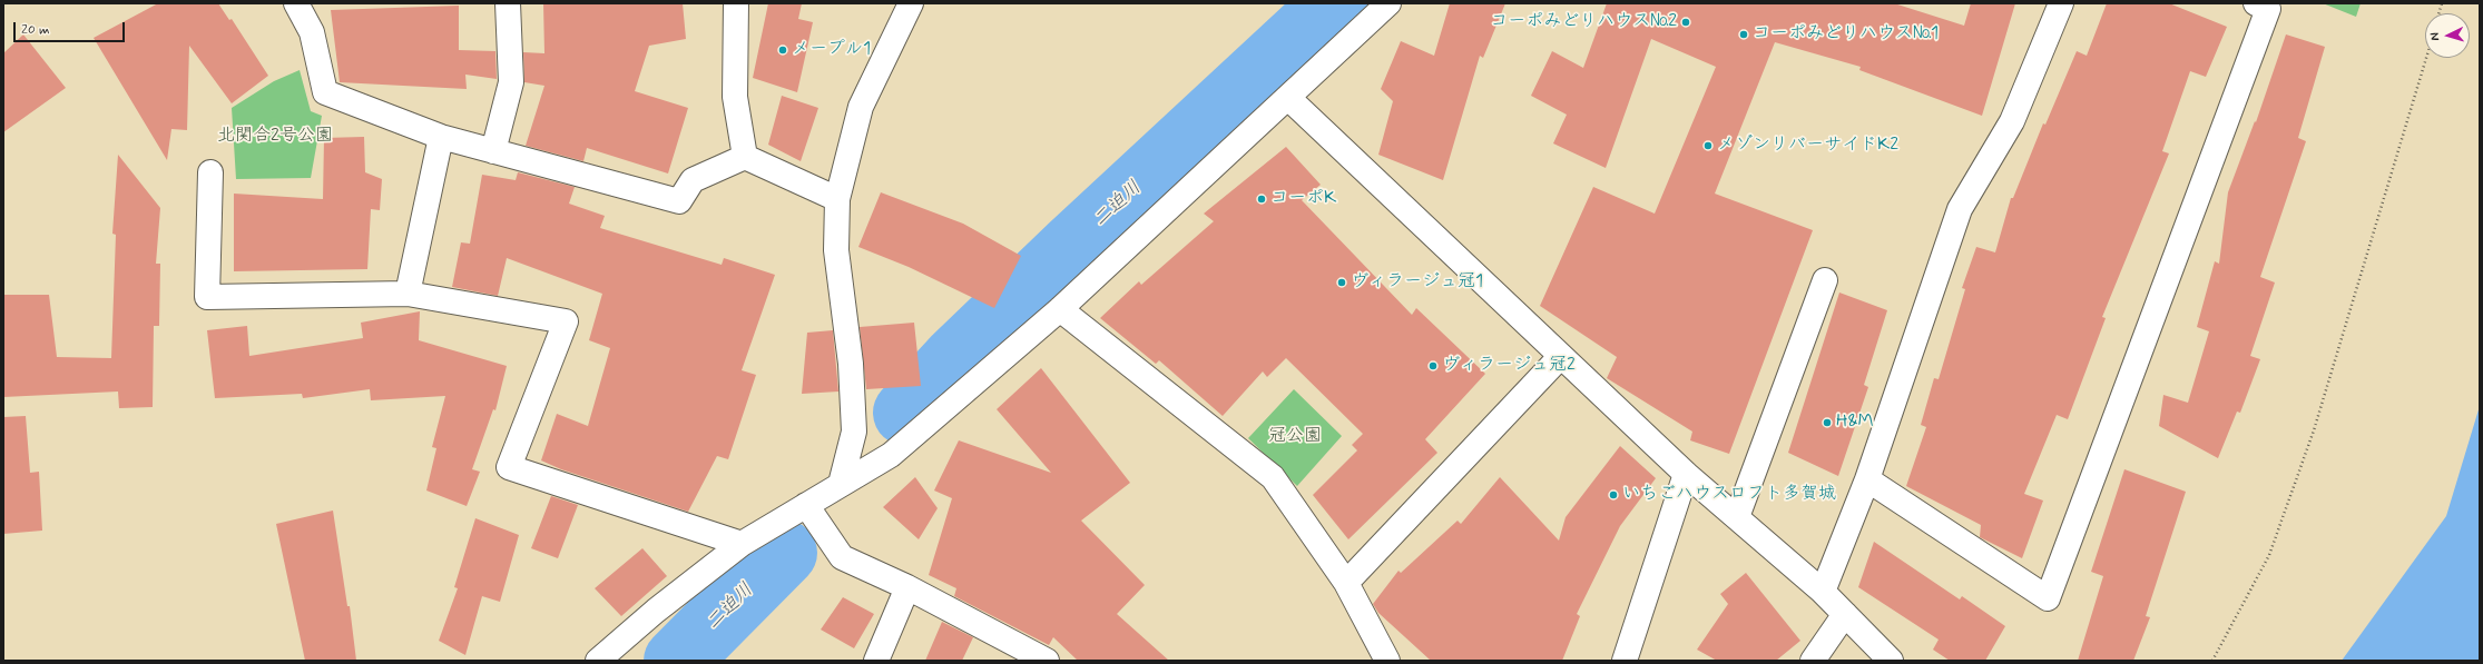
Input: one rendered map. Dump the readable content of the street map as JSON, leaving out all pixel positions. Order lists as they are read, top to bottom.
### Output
{
  "water": ["二迫川"],
  "parks": ["北関合2号公園", "冠公園"],
  "places": [
    "コーポみどりハウス№2",
    "コーポみどりハウス№1",
    "メープル1",
    "メゾンリバーサイドK2",
    "コーポK",
    "ヴィラージュ冠1",
    "ヴィラージュ冠2",
    "H&M",
    "いちごハウスロフト多賀城"
  ],
  "scale_bar": "20 m",
  "north": "left"
}
